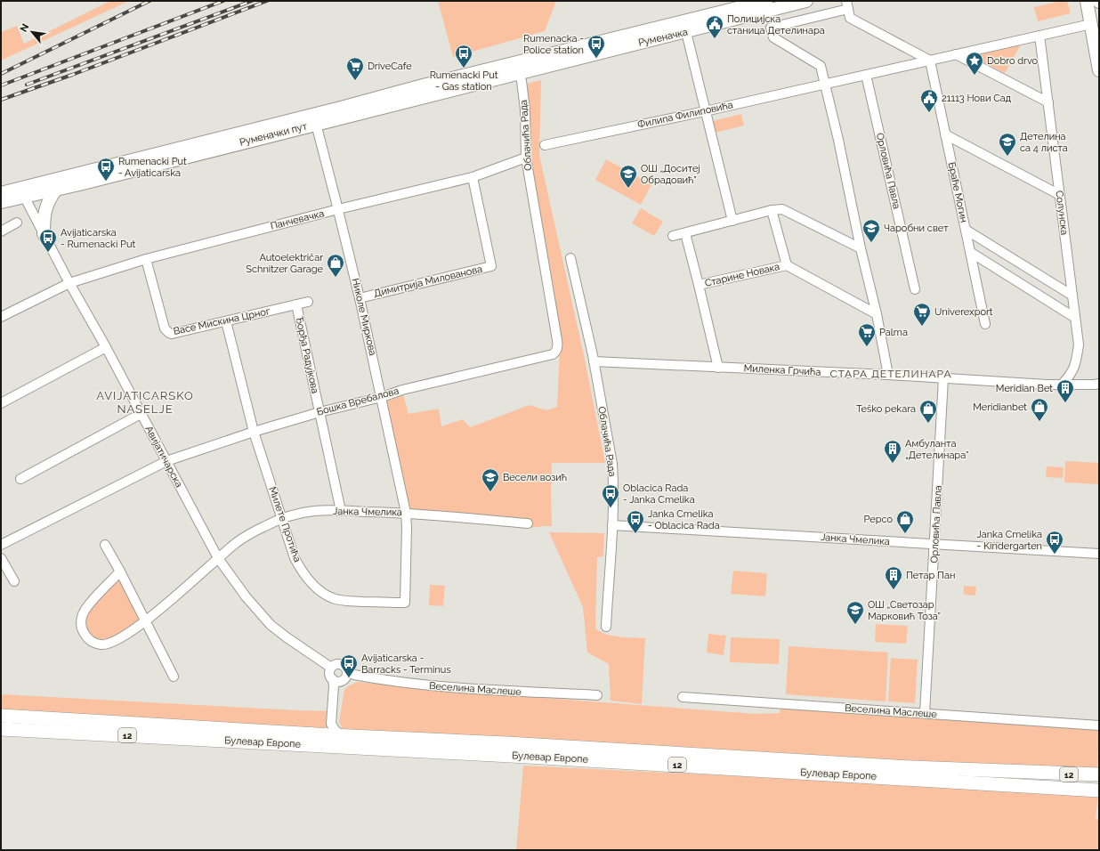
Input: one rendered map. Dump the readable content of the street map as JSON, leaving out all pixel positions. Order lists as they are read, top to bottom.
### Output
{
  "streets": {
    "main road": [
      "Руменачка",
      "Руменачки пут",
      "12",
      "Булевар Европе"
    ],
    "street": [
      "Филипа Филиповића",
      "Облачића Рада",
      "Орловића Павла",
      "Браће Могин",
      "Солунска",
      "Панчевачка",
      "Старине Новака",
      "Димитрија Милованова",
      "Николе Миркова",
      "Васе Мискина Црног",
      "Ђорђа Радујкова",
      "Миленка Грчића",
      "Бошка Вребалова",
      "Авијатичарска",
      "Јанка Чмелика",
      "Милете Протића",
      "Веселина Маслеше"
    ]
  },
  "crossings": [
    ["Руменачка", "Руменачки пут"],
    ["Руменачка", "Облачића Рада"],
    ["Филипа Филиповића", "Орловића Павла"],
    ["Филипа Филиповића", "Браће Могин"],
    ["Филипа Филиповића", "Солунска"],
    ["Руменачки пут", "Облачића Рада"],
    ["Руменачки пут", "Николе Миркова"],
    ["Руменачки пут", "Авијатичарска"],
    ["Облачића Рада", "Панчевачка"],
    ["Облачића Рада", "Миленка Грчића"],
    ["Облачића Рада", "Бошка Вребалова"],
    ["Облачића Рада", "Јанка Чмелика"],
    ["Орловића Павла", "Миленка Грчића"],
    ["Орловића Павла", "Јанка Чмелика"],
    ["Орловића Павла", "Веселина Маслеше"],
    ["Солунска", "Миленка Грчића"],
    ["Панчевачка", "Димитрија Милованова"],
    ["Панчевачка", "Николе Миркова"],
    ["Панчевачка", "Васе Мискина Црног"],
    ["Панчевачка", "Авијатичарска"],
    ["Димитрија Милованова", "Николе Миркова"],
    ["Николе Миркова", "Бошка Вребалова"],
    ["Николе Миркова", "Јанка Чмелика"],
    ["Николе Миркова", "Милете Протића"],
    ["Васе Мискина Црног", "Ђорђа Радујкова"],
    ["Васе Мискина Црног", "Милете Протића"],
    ["Ђорђа Радујкова", "Бошка Вребалова"],
    ["Ђорђа Радујкова", "Јанка Чмелика"],
    ["Бошка Вребалова", "Авијатичарска"],
    ["Бошка Вребалова", "Милете Протића"],
    ["Авијатичарска", "Јанка Чмелика"],
    ["Авијатичарска", "Веселина Маслеше"],
    ["Јанка Чмелика", "Милете Протића"]
  ],
  "districts": ["СТАРА ДЕТЕЛИНАРА", "AVIJATICARSKO NASELJE"],
  "places": {
    "public building": ["Полицијска станица Детелинара", "21113 Нови Сад"],
    "bus stop": [
      "Rumenacka - Police station",
      "Rumenacki Put - Gas station",
      "Rumenacki Put - Avijaticarska",
      "Avijaticarska - Rumenacki Put",
      "Oblacica Rada - Janka Cmelika",
      "Janka Cmelika - Oblacica Rada",
      "Janka Cmelika - Kindergarten",
      "Avijaticarska - Barracks - Terminus"
    ],
    "place": ["Dobro drvo"],
    "supermarket": ["DriveCafe", "Univerexport", "Palma"],
    "school or university": [
      "Детелина са 4 листа",
      "ОШ „Доситеј Обрадовић”",
      "Чаробни свет",
      "Весели возић",
      "ОШ „Светозар Марковић Тоза”"
    ],
    "shop": [
      "Autoelektričar Schnitzer Garage",
      "Meridianbet",
      "Teško pekara",
      "Pepco"
    ],
    "building": ["Meridian Bet", "Амбуланта „Детелинара”", "Петар Пан"]
  },
  "north": "top left"
}
